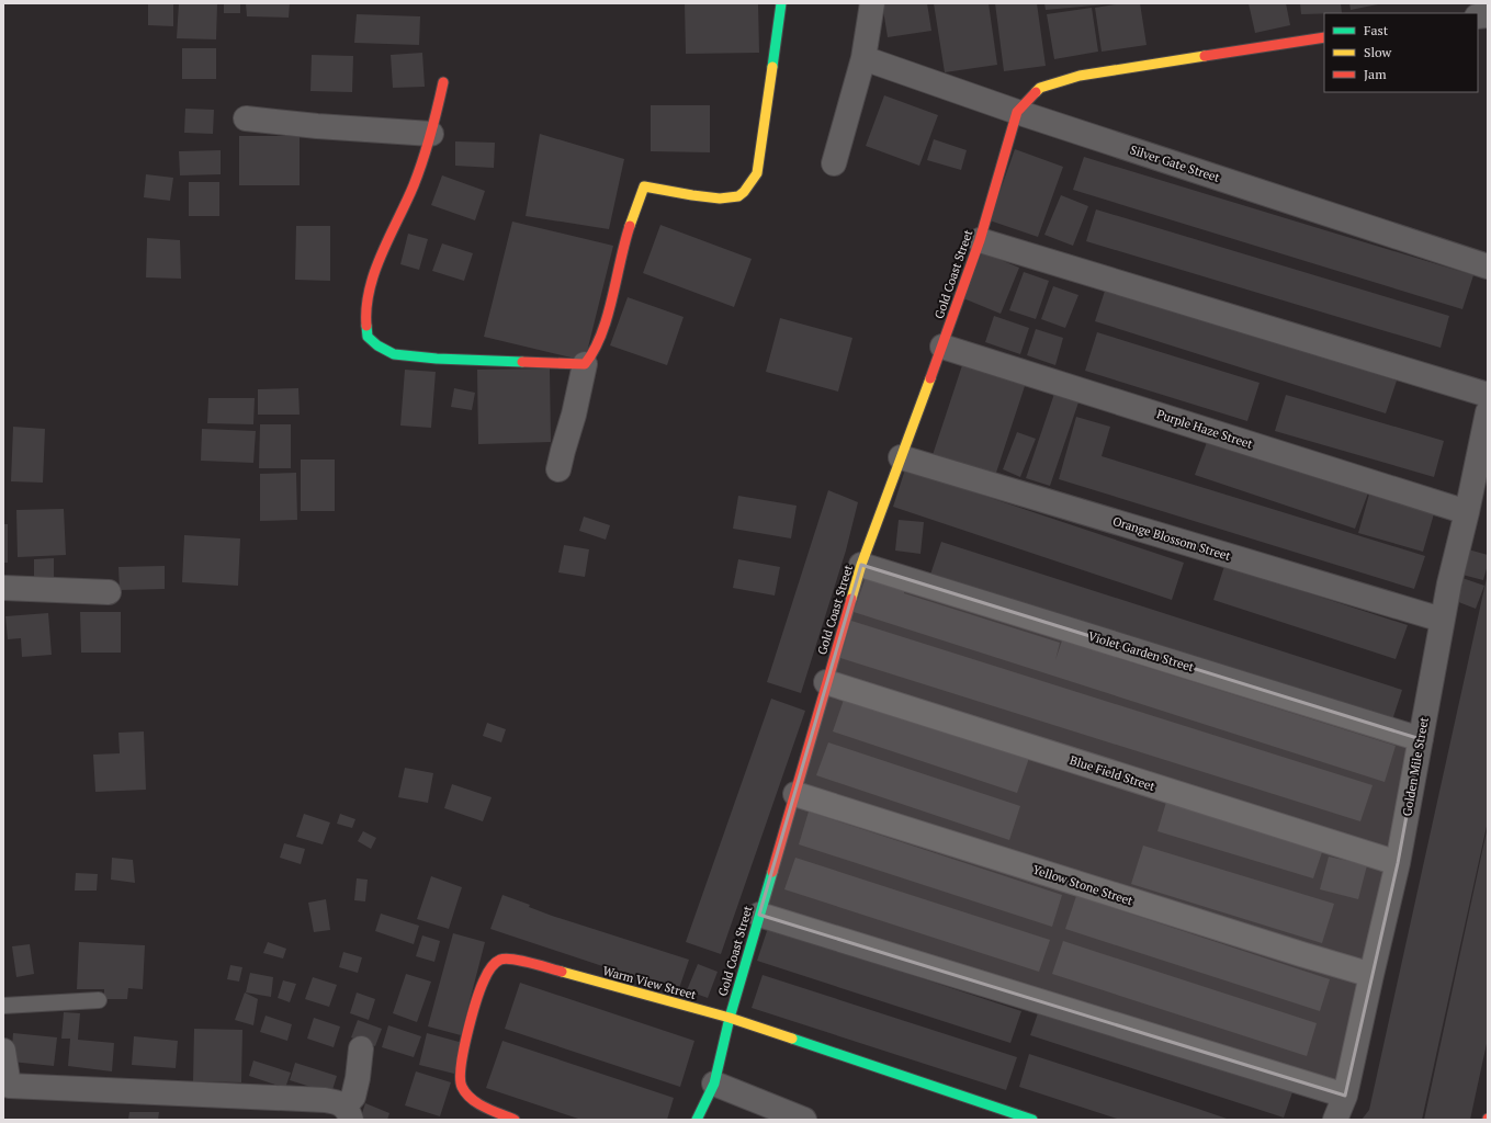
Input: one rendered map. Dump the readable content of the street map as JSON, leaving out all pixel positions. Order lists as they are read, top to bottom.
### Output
{
  "streets": {
    "street": [
      "Silver Gate Street",
      "Gold Coast Street",
      "Purple Haze Street",
      "Orange Blossom Street",
      "Violet Garden Street",
      "Golden Mile Street",
      "Blue Field Street",
      "Yellow Stone Street",
      "Warm View Street"
    ]
  },
  "crossings": [
    ["Silver Gate Street", "Gold Coast Street"],
    ["Gold Coast Street", "Purple Haze Street"],
    ["Gold Coast Street", "Orange Blossom Street"],
    ["Gold Coast Street", "Violet Garden Street"],
    ["Gold Coast Street", "Blue Field Street"],
    ["Gold Coast Street", "Yellow Stone Street"],
    ["Gold Coast Street", "Warm View Street"],
    ["Purple Haze Street", "Golden Mile Street"],
    ["Orange Blossom Street", "Golden Mile Street"],
    ["Violet Garden Street", "Golden Mile Street"],
    ["Golden Mile Street", "Blue Field Street"],
    ["Golden Mile Street", "Yellow Stone Street"]
  ],
  "legend": ["Fast", "Slow", "Jam"]
}
